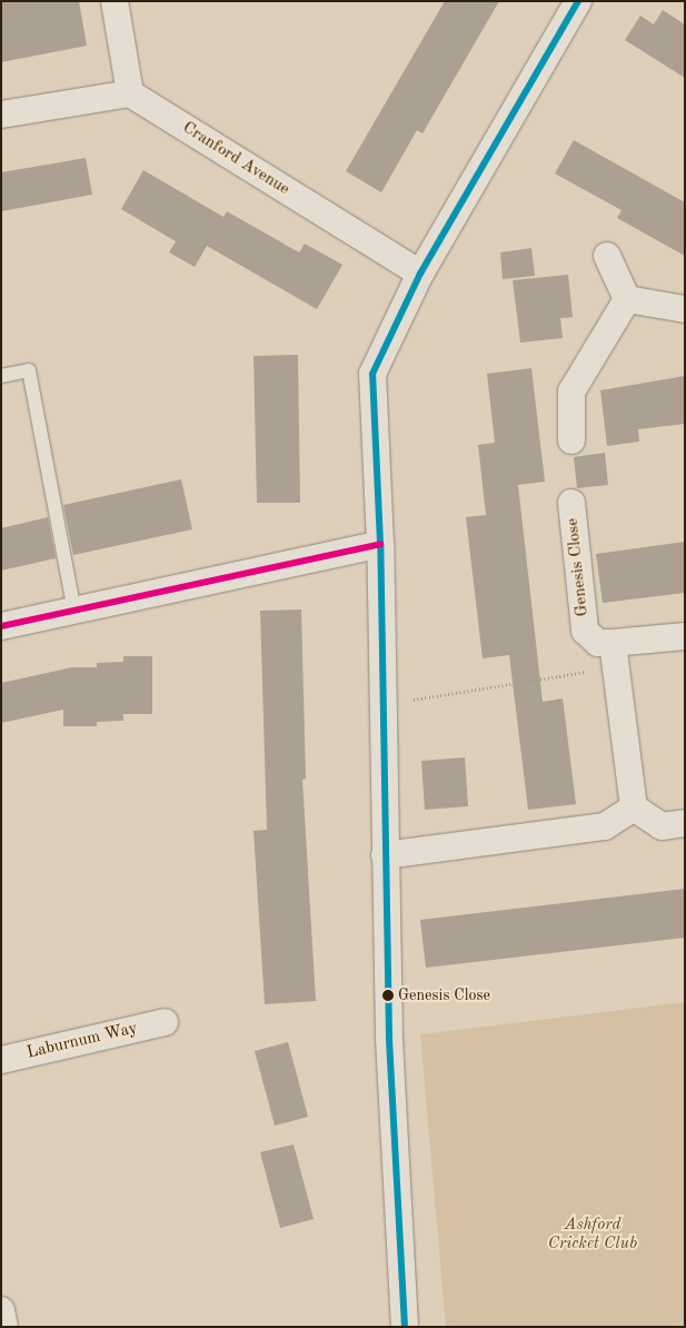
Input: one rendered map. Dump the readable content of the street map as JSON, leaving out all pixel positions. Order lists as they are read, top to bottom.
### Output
{
  "streets": {
    "street": ["Cranford Avenue", "Genesis Close", "Laburnum Way"]
  },
  "parks": ["Ashford Cricket Club"],
  "places": ["Genesis Close"]
}
